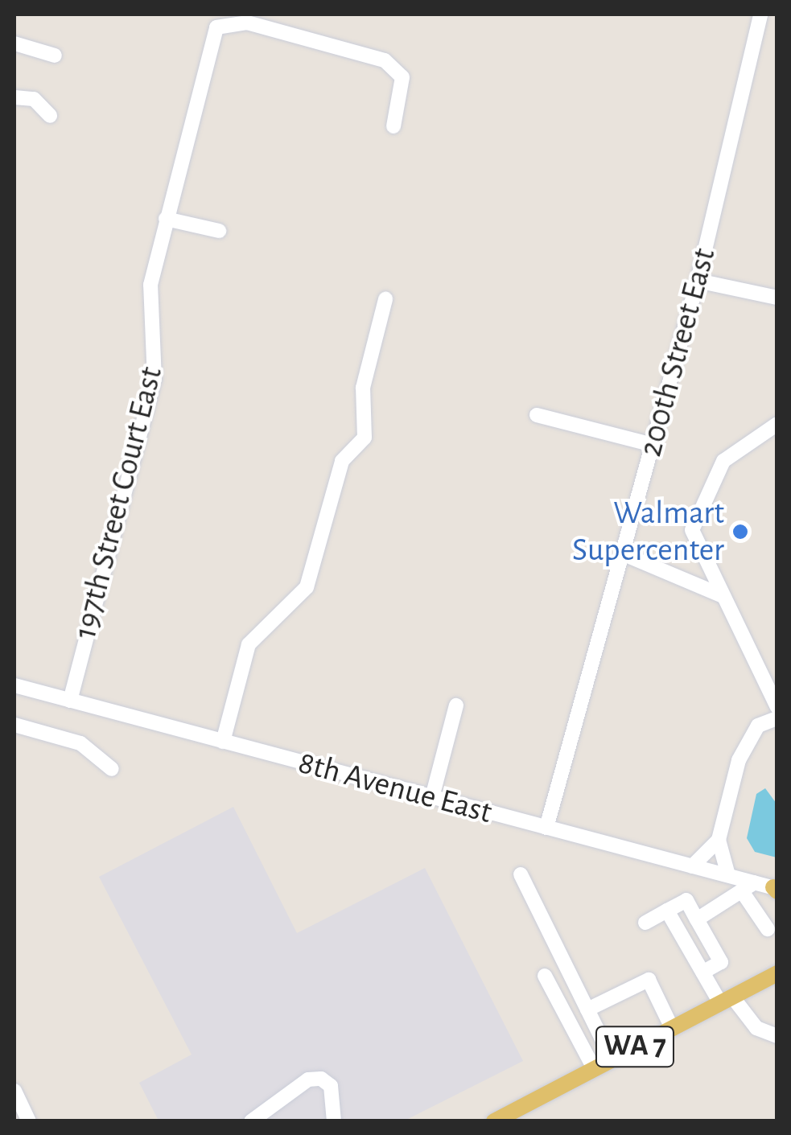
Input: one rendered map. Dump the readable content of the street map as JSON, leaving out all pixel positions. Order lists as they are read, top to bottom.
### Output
{
  "streets": {
    "main road": ["WA 7"],
    "street": ["200th Street East", "197th Street Court East", "8th Avenue East"]
  },
  "crossings": [
    ["200th Street East", "8th Avenue East"],
    ["197th Street Court East", "8th Avenue East"]
  ],
  "places": ["Walmart Supercenter"]
}
